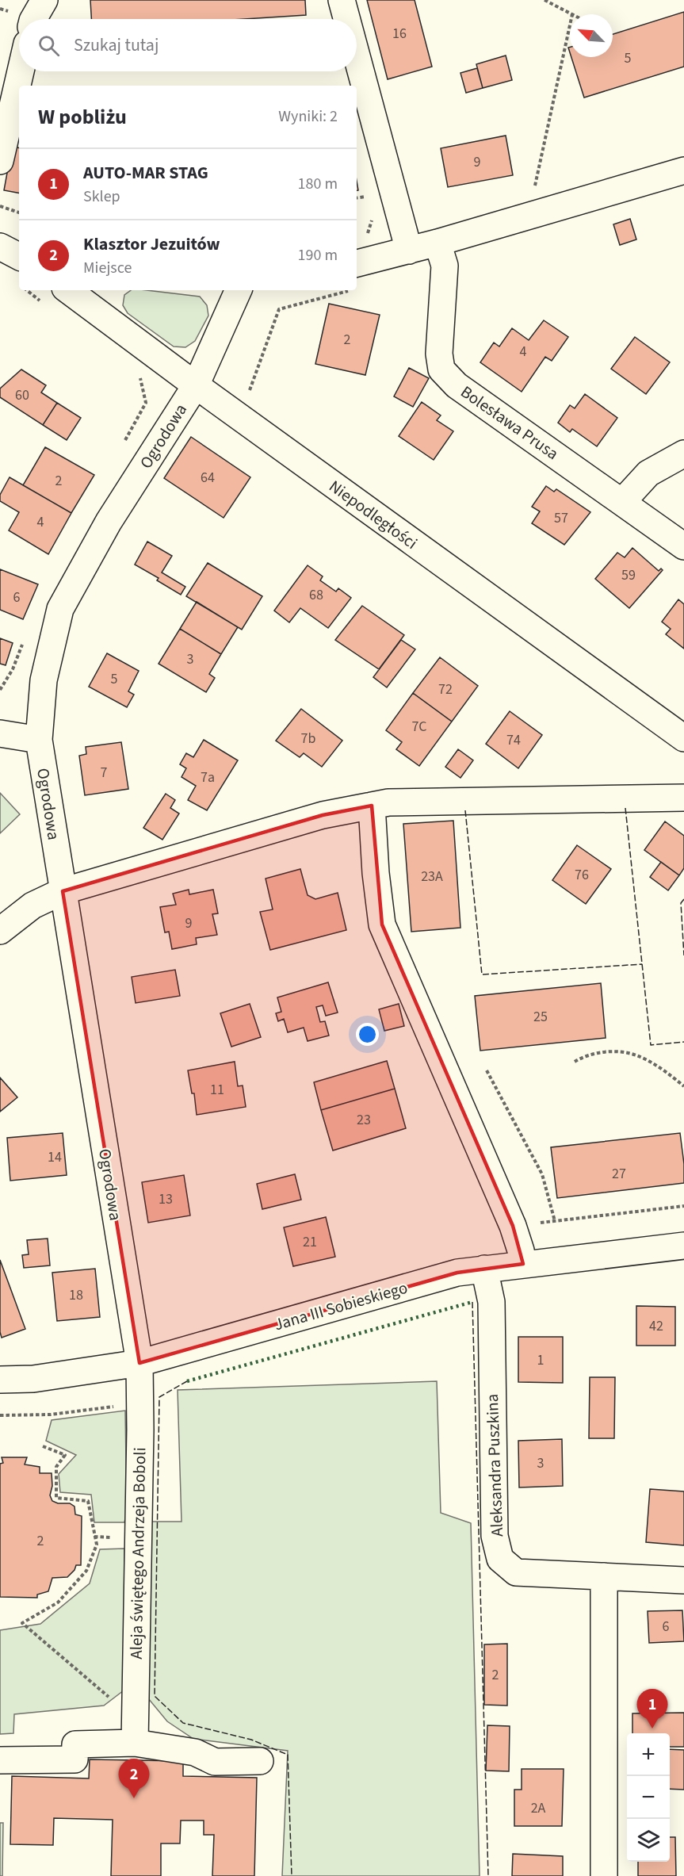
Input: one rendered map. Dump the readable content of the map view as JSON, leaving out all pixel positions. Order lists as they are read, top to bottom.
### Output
{
  "streets": {
    "street": [
      "Bolesława Prusa",
      "Ogrodowa",
      "Niepodległości",
      "Jana III Sobieskiego",
      "Aleksandra Puszkina",
      "Aleja świętego Andrzeja Boboli"
    ]
  },
  "crossings": [
    ["Ogrodowa", "Niepodległości"],
    ["Ogrodowa", "Jana III Sobieskiego"],
    ["Ogrodowa", "Aleja świętego Andrzeja Boboli"],
    ["Jana III Sobieskiego", "Aleksandra Puszkina"],
    ["Jana III Sobieskiego", "Aleja świętego Andrzeja Boboli"]
  ],
  "house_numbers": [
    "16",
    "5",
    "9",
    "2",
    "4",
    "60",
    "64",
    "2",
    "57",
    "4",
    "59",
    "68",
    "6",
    "3",
    "5",
    "72",
    "7C",
    "7b",
    "74",
    "7",
    "7a",
    "76",
    "23A",
    "9",
    "25",
    "11",
    "23",
    "14",
    "27",
    "13",
    "21",
    "18",
    "42",
    "1",
    "3",
    "2",
    "6",
    "2",
    "2A"
  ],
  "north": "top left",
  "page": {
    "search": "Szukaj tutaj",
    "heading": ["W pobliżu", "Wyniki: 2"],
    "list": [
      {
        "mark": "1",
        "name": "AUTO-MAR STAG",
        "note": "Sklep",
        "value": "180 m"
      },
      {
        "mark": "2",
        "name": "Klasztor Jezuitów",
        "note": "Miejsce",
        "value": "190 m"
      }
    ],
    "pins": ["1", "2"],
    "map_buttons": ["+", "−"]
  }
}
